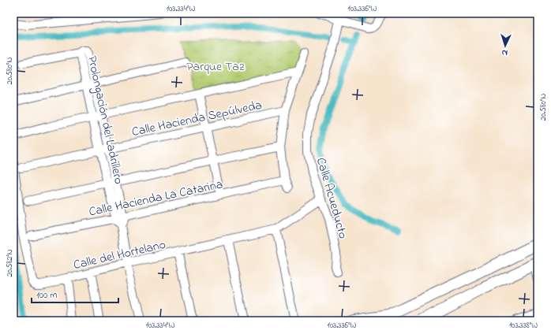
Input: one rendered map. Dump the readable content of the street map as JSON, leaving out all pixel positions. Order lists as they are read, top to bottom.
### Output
{
  "streets": {
    "street": [
      "Calle Hacienda Sepúlveda",
      "Prolongación del Ladrillero",
      "Calle Hacienda La Catarina",
      "Calle Acueducto",
      "Calle del Hortelano"
    ]
  },
  "crossings": [
    ["Calle Hacienda Sepúlveda", "Prolongación del Ladrillero"],
    ["Prolongación del Ladrillero", "Calle Hacienda La Catarina"],
    ["Prolongación del Ladrillero", "Calle del Hortelano"],
    ["Calle Acueducto", "Calle del Hortelano"]
  ],
  "parks": ["Parque Taz"],
  "scale_bar": "100 m",
  "north": "bottom",
  "coordinates": [
    "103.334°W",
    "103.336°W",
    "20.580°N",
    "20.582°N",
    "103.338°W"
  ]
}
